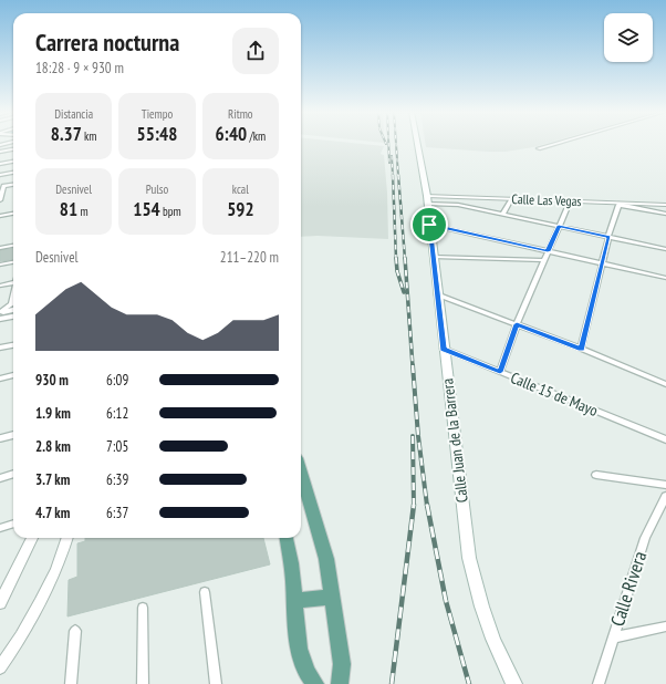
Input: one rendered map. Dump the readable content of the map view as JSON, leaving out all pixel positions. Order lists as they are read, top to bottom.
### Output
{
  "streets": {
    "main road": ["Calle Juan de la Barrera"],
    "street": ["Calle Las Vegas", "Calle 15 de Mayo", "Calle Rivera"]
  },
  "crossings": [
    ["Calle Las Vegas", "Calle Juan de la Barrera"],
    ["Calle 15 de Mayo", "Calle Juan de la Barrera"]
  ],
  "page": {
    "heading": ["Carrera nocturna", "18:28 · 9 × 930 m"],
    "stats": [
      ["Distancia", "8.37 km"],
      ["Tiempo", "55:48"],
      ["Ritmo", "6:40 /km"],
      ["Desnivel", "81 m"],
      ["Pulso", "154 bpm"],
      ["kcal", "592"]
    ],
    "chart": ["Desnivel", "211–220 m"],
    "list": [
      {
        "name": "930 m",
        "note": "6:09"
      },
      {
        "name": "1.9 km",
        "note": "6:12"
      },
      {
        "name": "2.8 km",
        "note": "7:05"
      },
      {
        "name": "3.7 km",
        "note": "6:39"
      },
      {
        "name": "4.7 km",
        "note": "6:37"
      }
    ]
  }
}
